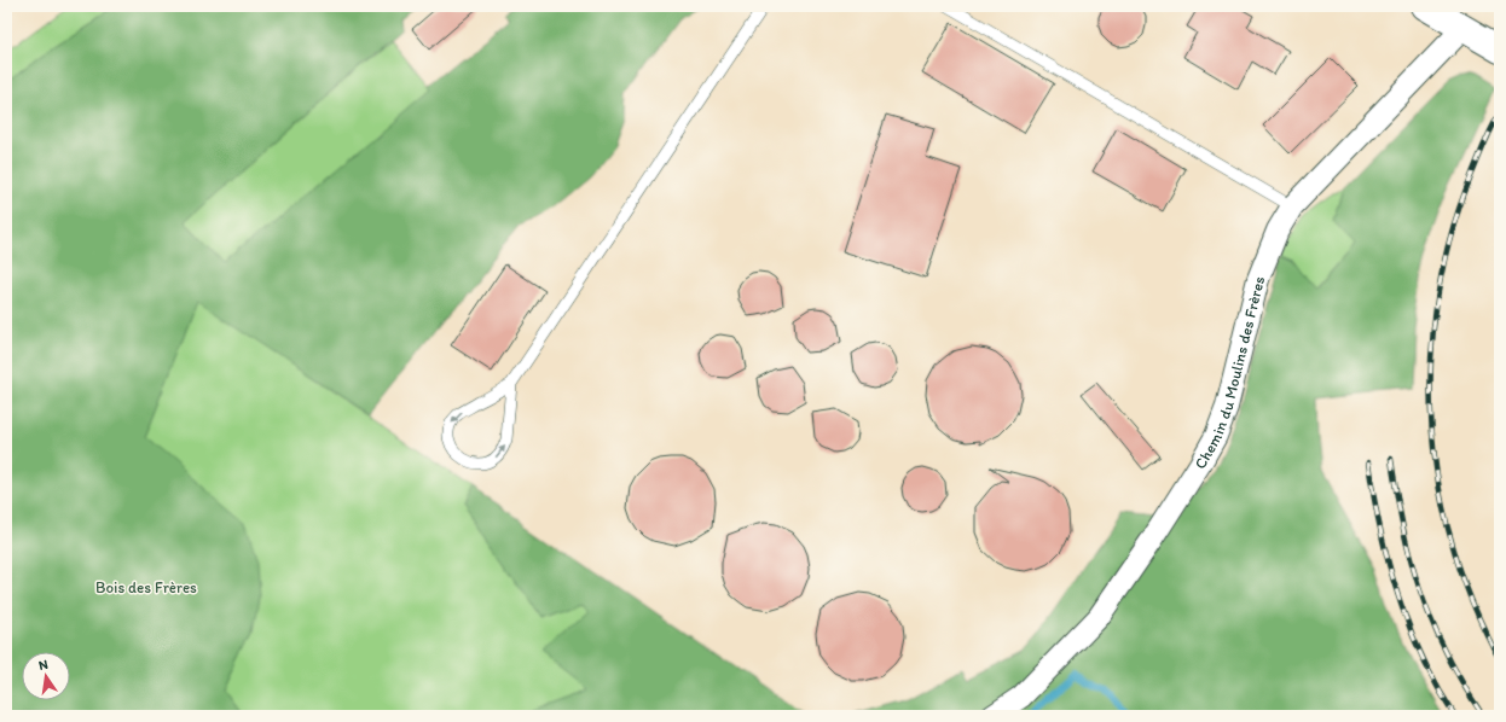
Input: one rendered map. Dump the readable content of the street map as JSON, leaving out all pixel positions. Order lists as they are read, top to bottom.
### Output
{
  "streets": {
    "street": ["Chemin du Moulins des Frères"]
  },
  "parks": ["Bois des Frères"],
  "north": "top"
}
